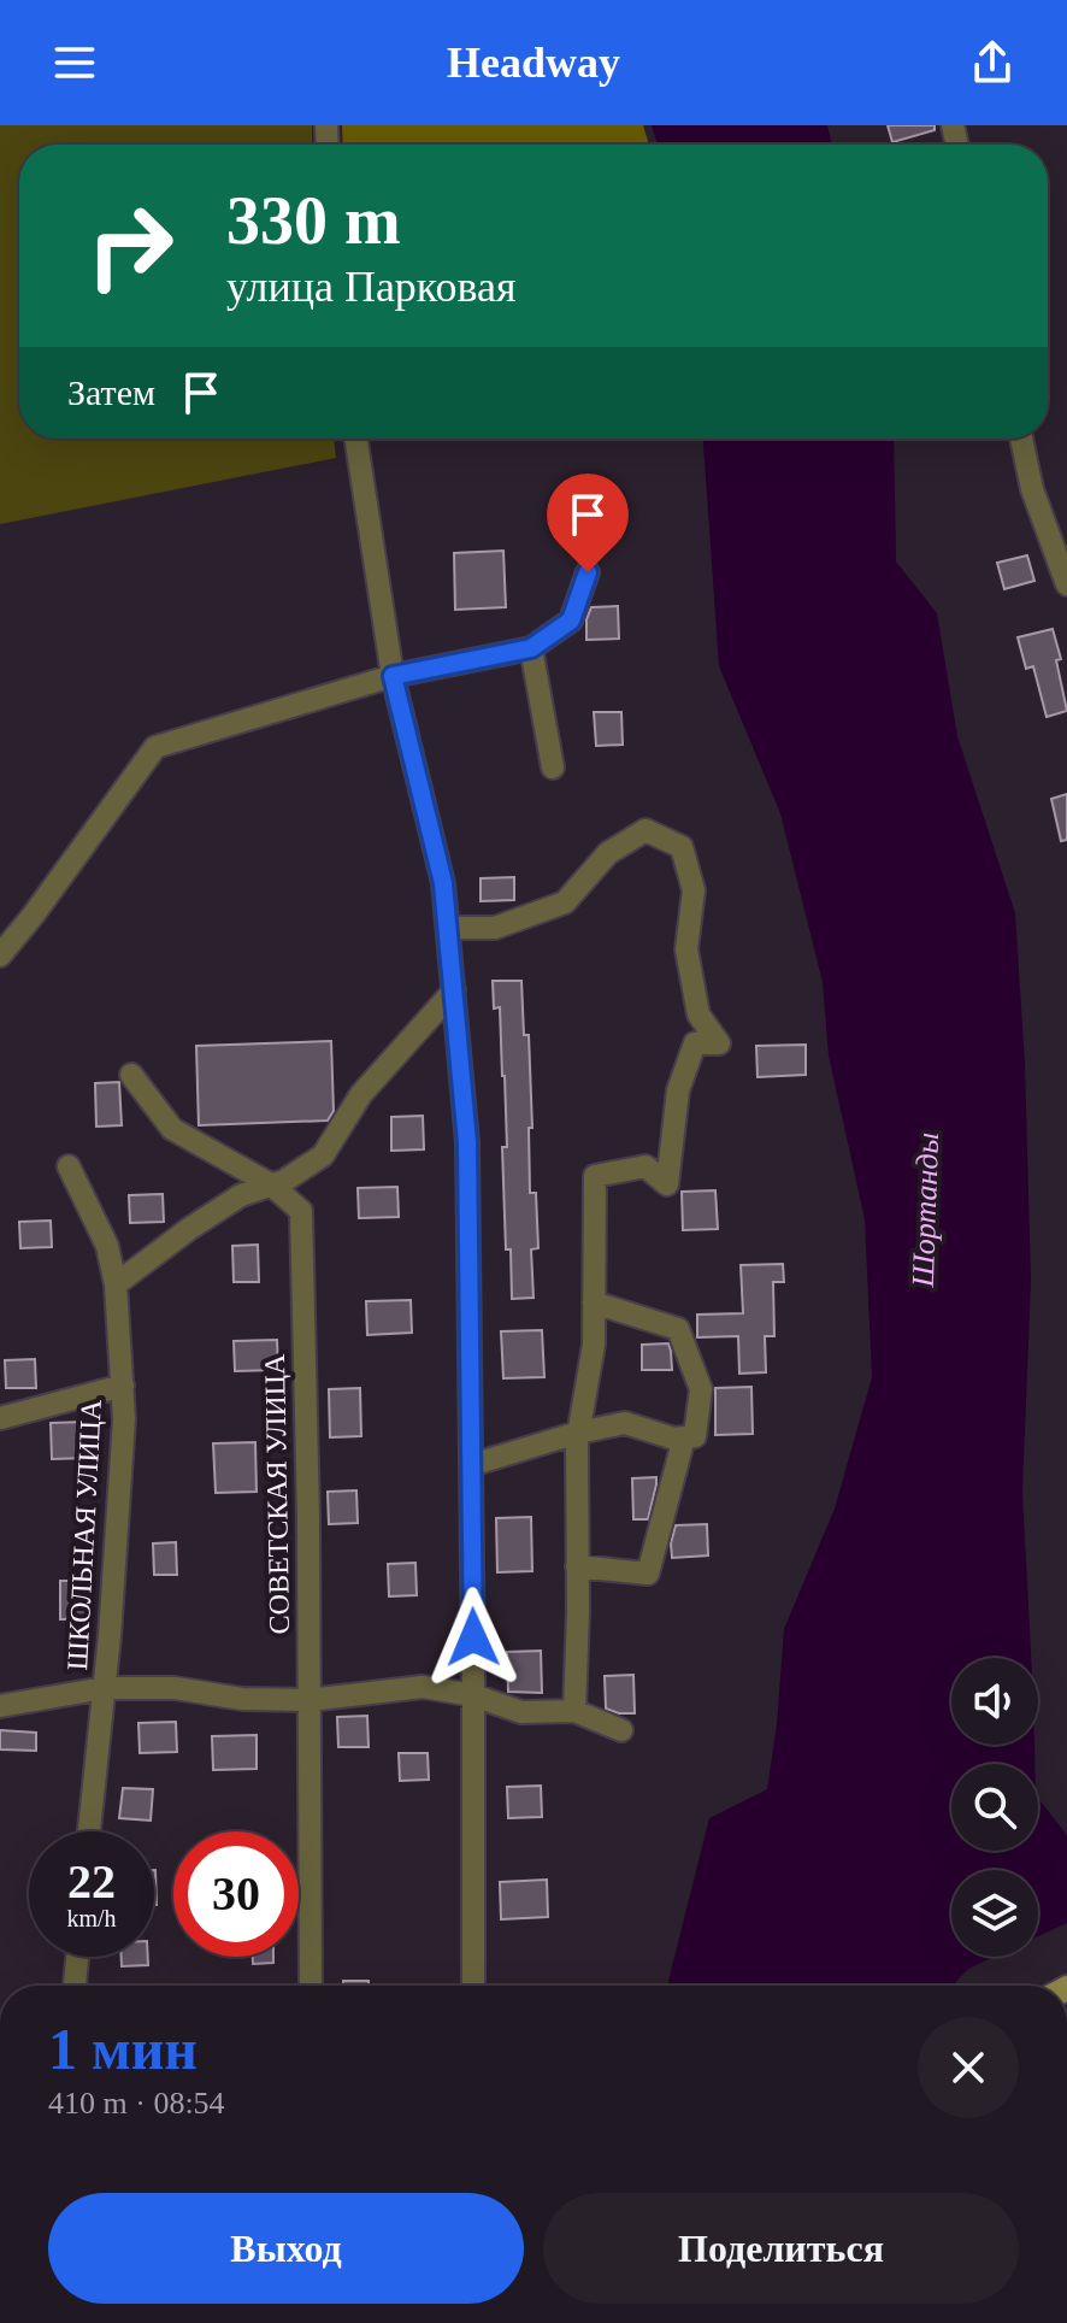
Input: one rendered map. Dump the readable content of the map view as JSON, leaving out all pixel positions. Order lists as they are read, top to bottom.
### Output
{
  "streets": {
    "street": ["СОВЕТСКАЯ УЛИЦА", "ШКОЛЬНАЯ УЛИЦА"]
  },
  "water": ["Шортанды"],
  "page": {
    "header": "Headway",
    "turn": ["330 m", "улица Парковая"],
    "then": "Затем",
    "speed": "22 km/h",
    "limit": "30",
    "heading": ["1 мин", "410 m · 08:54"],
    "buttons": ["Выход", "Поделиться"]
  }
}
